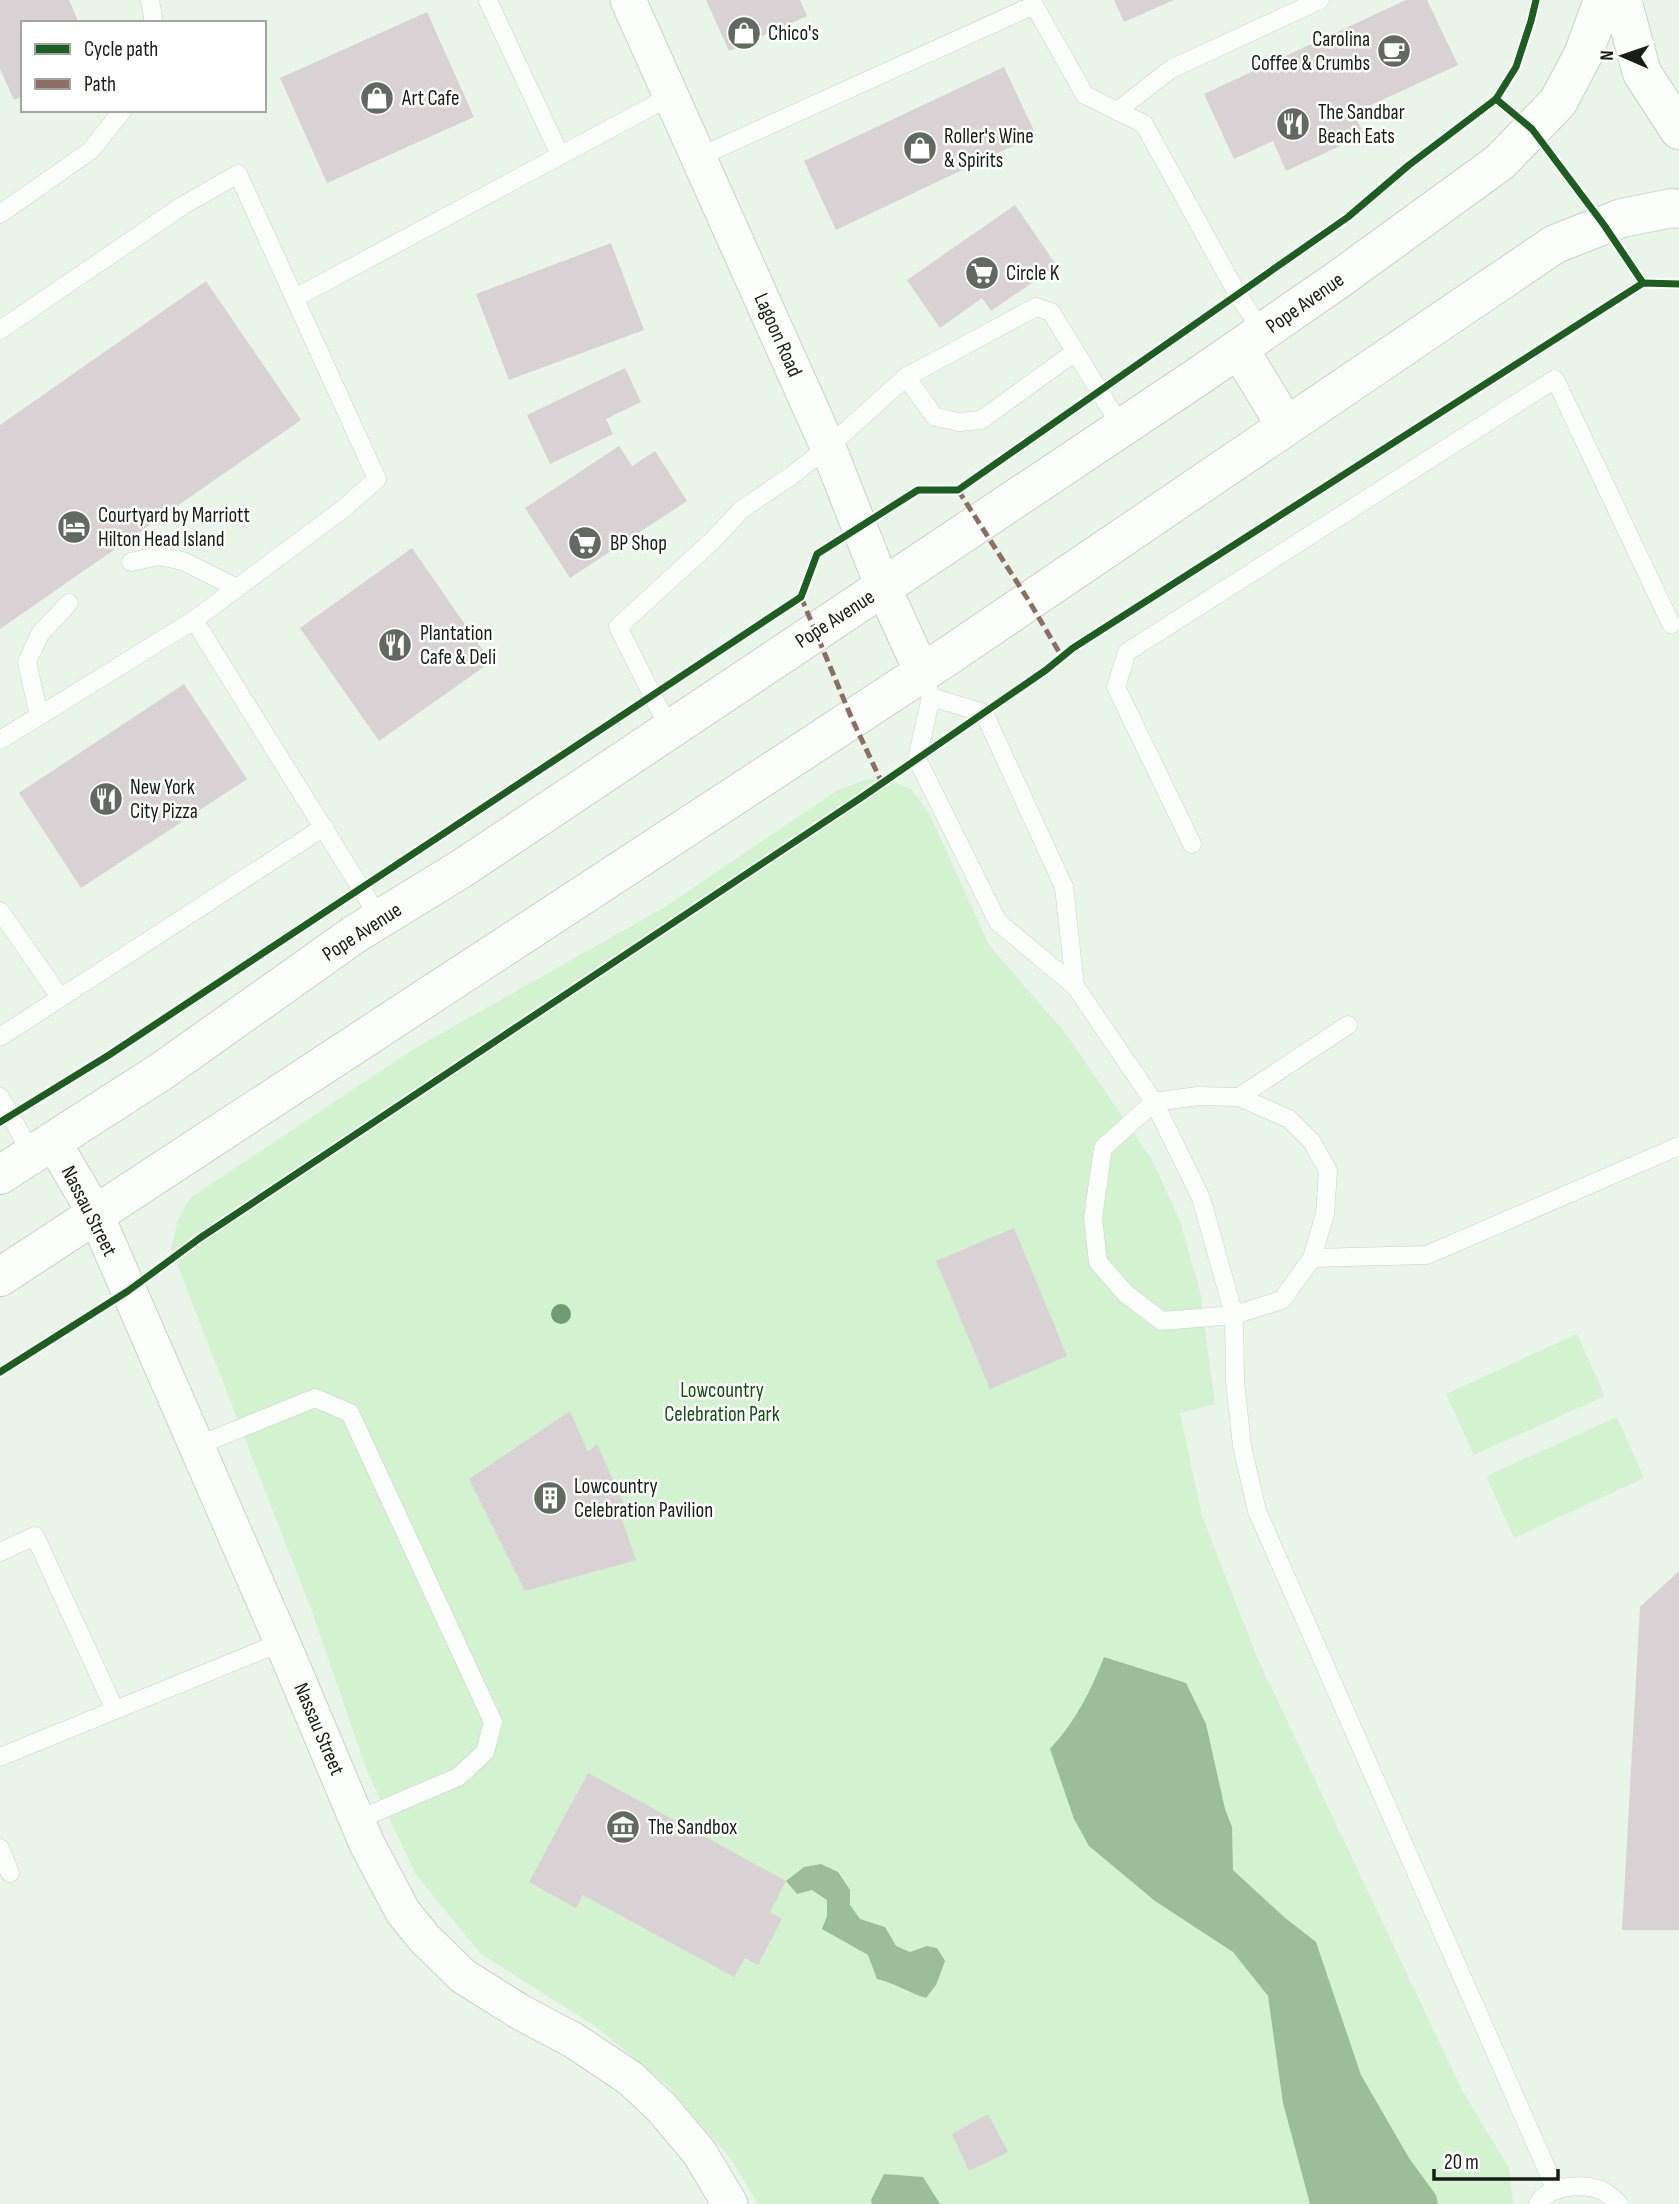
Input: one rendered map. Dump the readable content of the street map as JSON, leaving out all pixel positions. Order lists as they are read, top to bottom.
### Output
{
  "streets": {
    "main road": ["Pope Avenue"],
    "street": ["Lagoon Road", "Nassau Street"]
  },
  "crossings": [
    ["Pope Avenue", "Lagoon Road"],
    ["Pope Avenue", "Nassau Street"]
  ],
  "parks": ["Lowcountry Celebration Park"],
  "places": {
    "shop": ["Chico's", "Art Cafe", "Roller's Wine & Spirits"],
    "cafe": ["Carolina Coffee & Crumbs"],
    "restaurant": ["The Sandbar Beach Eats", "Plantation Cafe & Deli", "New York City Pizza"],
    "supermarket": ["Circle K", "BP Shop"],
    "hotel": ["Courtyard by Marriott Hilton Head Island"],
    "building": ["Lowcountry Celebration Pavilion"],
    "museum": ["The Sandbox"]
  },
  "legend": ["Cycle path", "Path"],
  "scale_bar": "20 m",
  "north": "left"
}
